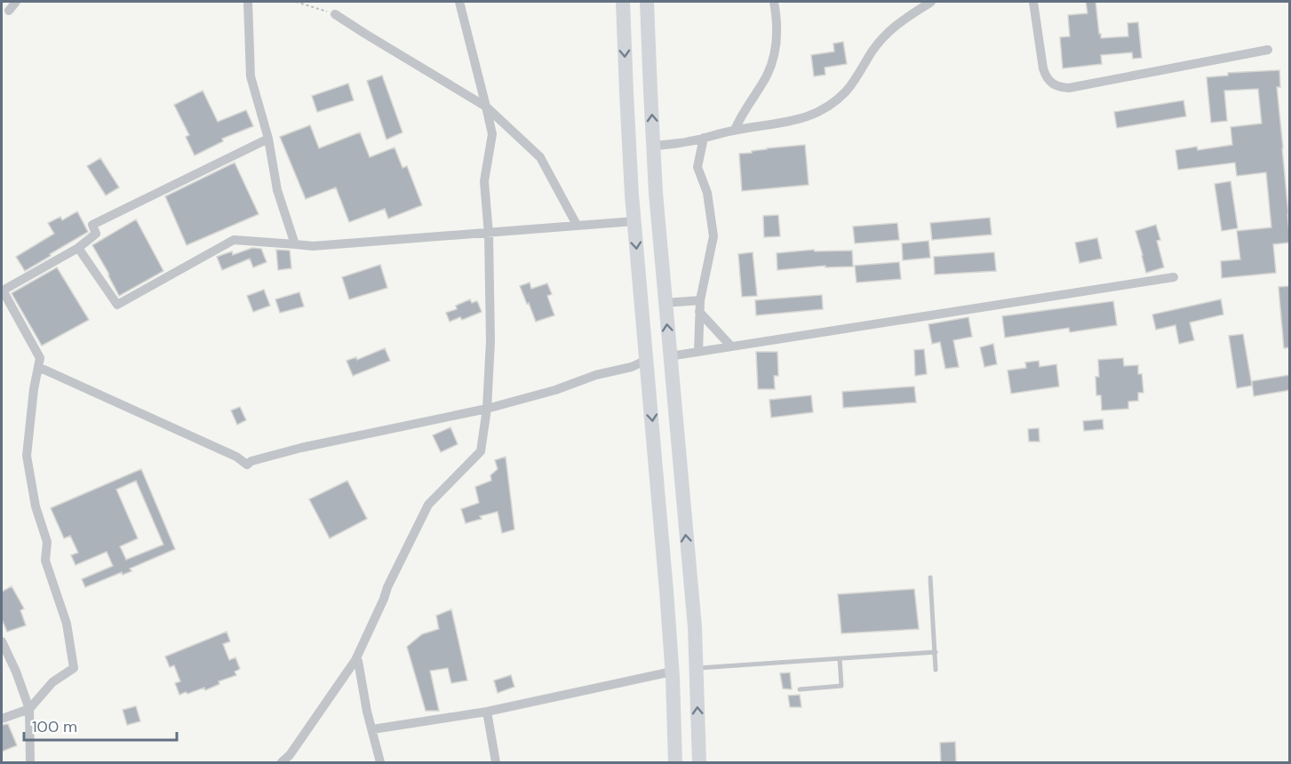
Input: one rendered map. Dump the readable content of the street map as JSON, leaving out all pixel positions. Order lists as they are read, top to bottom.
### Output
{
  "scale_bar": "100 m"
}
